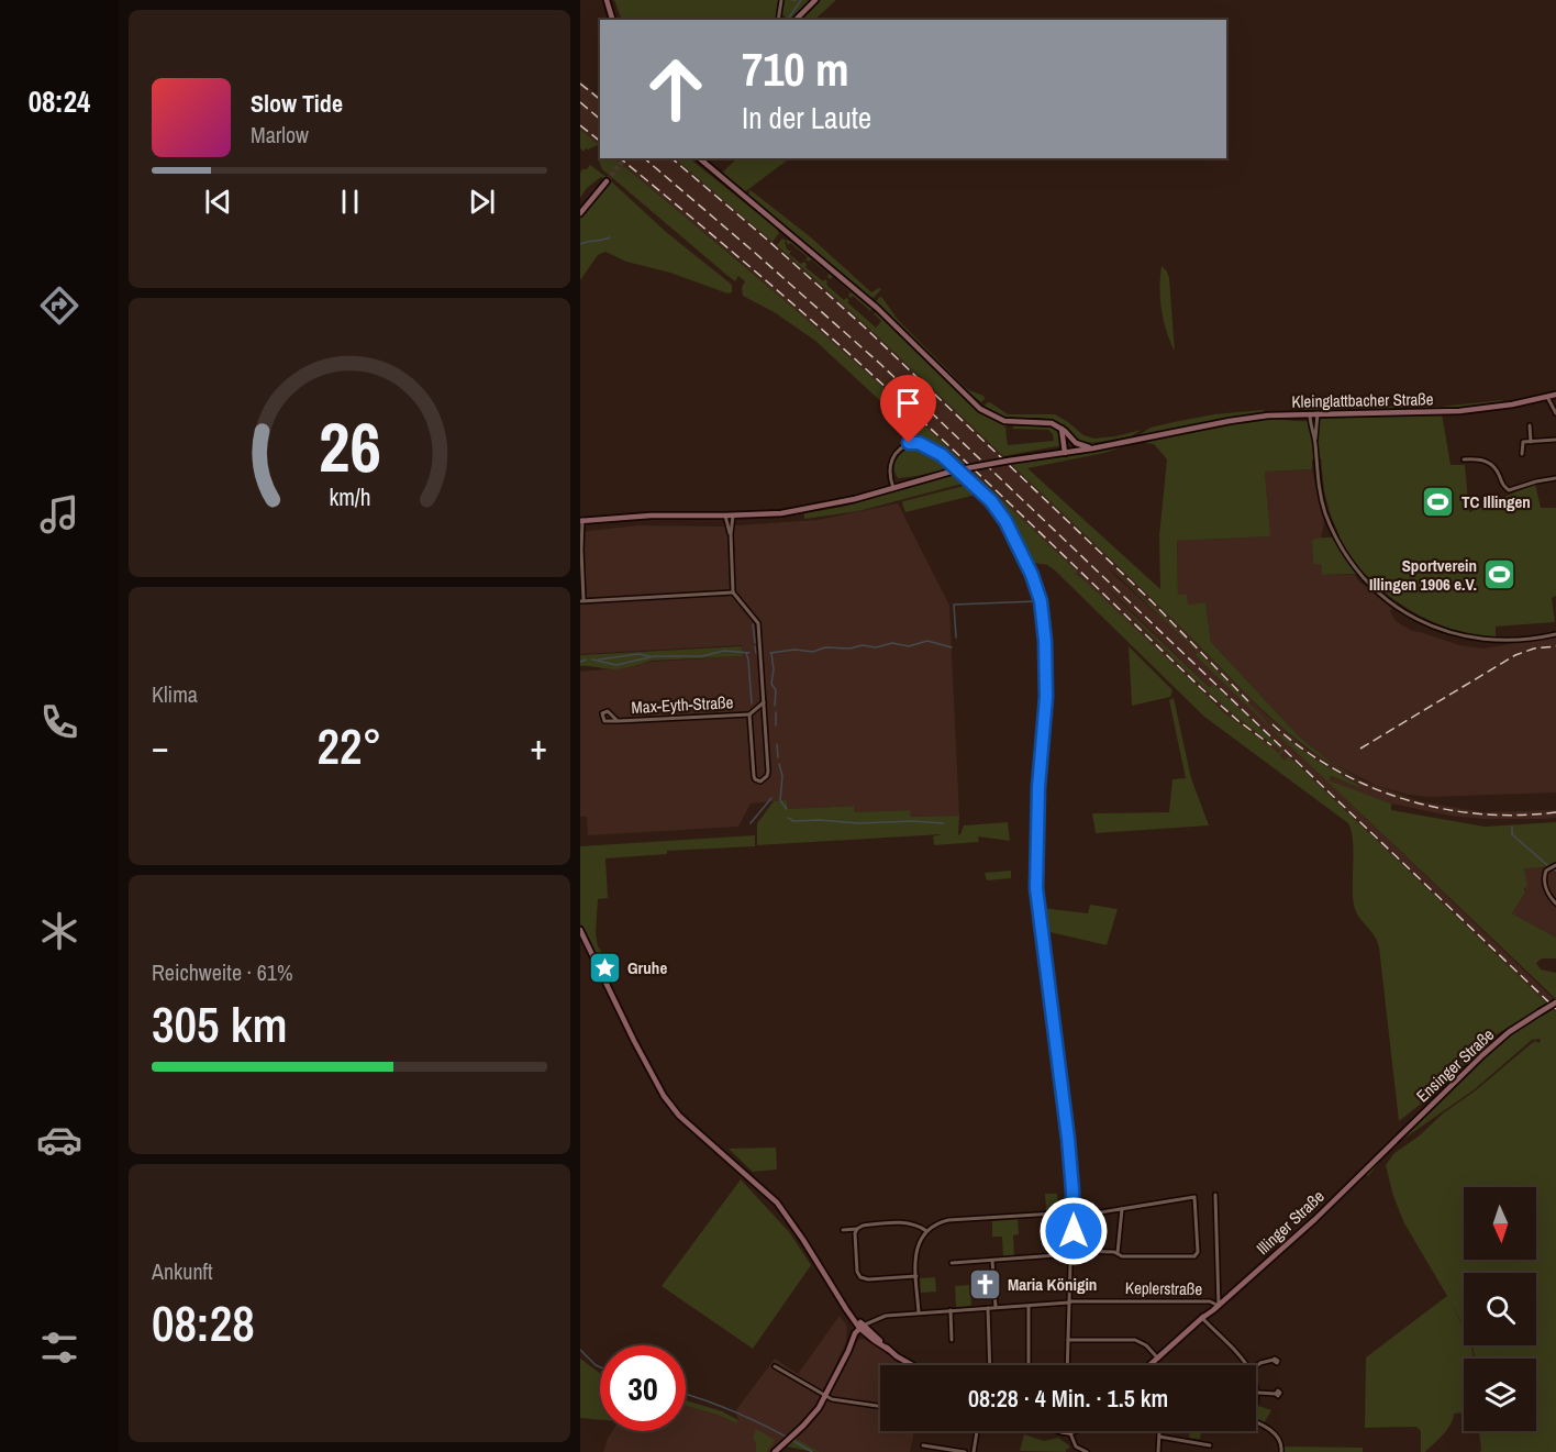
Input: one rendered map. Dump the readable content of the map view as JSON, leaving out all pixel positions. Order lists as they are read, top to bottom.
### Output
{
  "streets": {
    "street": [
      "Kleinglattbacher Straße",
      "Max-Eyth-Straße",
      "Ensinger Straße",
      "Illinger Straße",
      "Keplerstraße"
    ]
  },
  "crossings": [
    ["Ensinger Straße", "Illinger Straße"],
    ["Illinger Straße", "Keplerstraße"]
  ],
  "places": {
    "sports": ["TC Illingen", "Sportverein Illingen 1906 e.V."],
    "place": ["Gruhe"],
    "church": ["Maria Königin"]
  },
  "north": "bottom",
  "page": {
    "tabs": "08:24",
    "turn": ["710 m", "In der Laute"],
    "song": ["Slow Tide", "Marlow"],
    "tile": [
      "Klima",
      ["Reichweite · 61%", "305 km"],
      ["Ankunft", "08:28"]
    ],
    "heat": ["−", "22°", "+"],
    "limit": "30",
    "trip": "08:28 · 4 Min. · 1.5 km",
    "gauge": ["26", "km/h"]
  }
}
